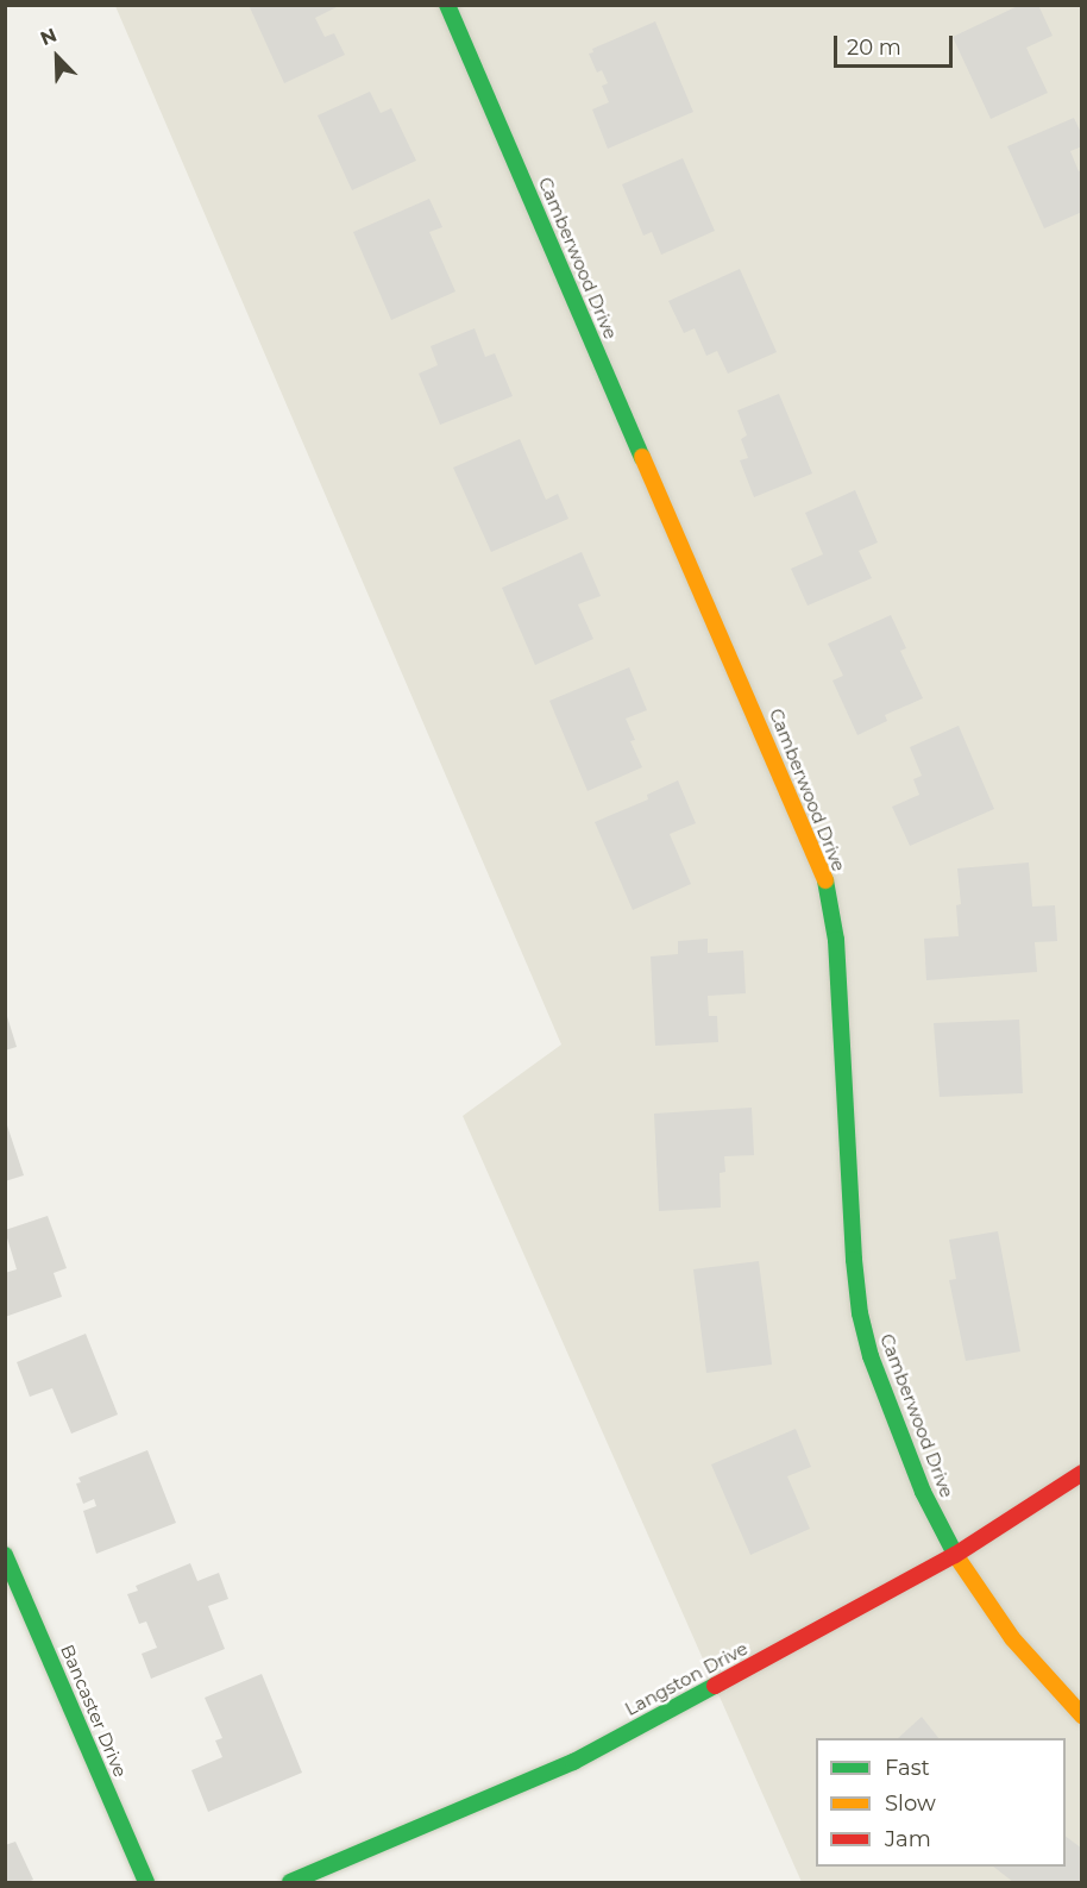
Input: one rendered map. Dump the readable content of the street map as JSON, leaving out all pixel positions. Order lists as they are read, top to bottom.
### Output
{
  "streets": {
    "street": ["Camberwood Drive", "Langston Drive", "Bancaster Drive"]
  },
  "crossings": [
    ["Camberwood Drive", "Langston Drive"]
  ],
  "legend": ["Fast", "Slow", "Jam"],
  "scale_bar": "20 m",
  "north": "top left"
}
